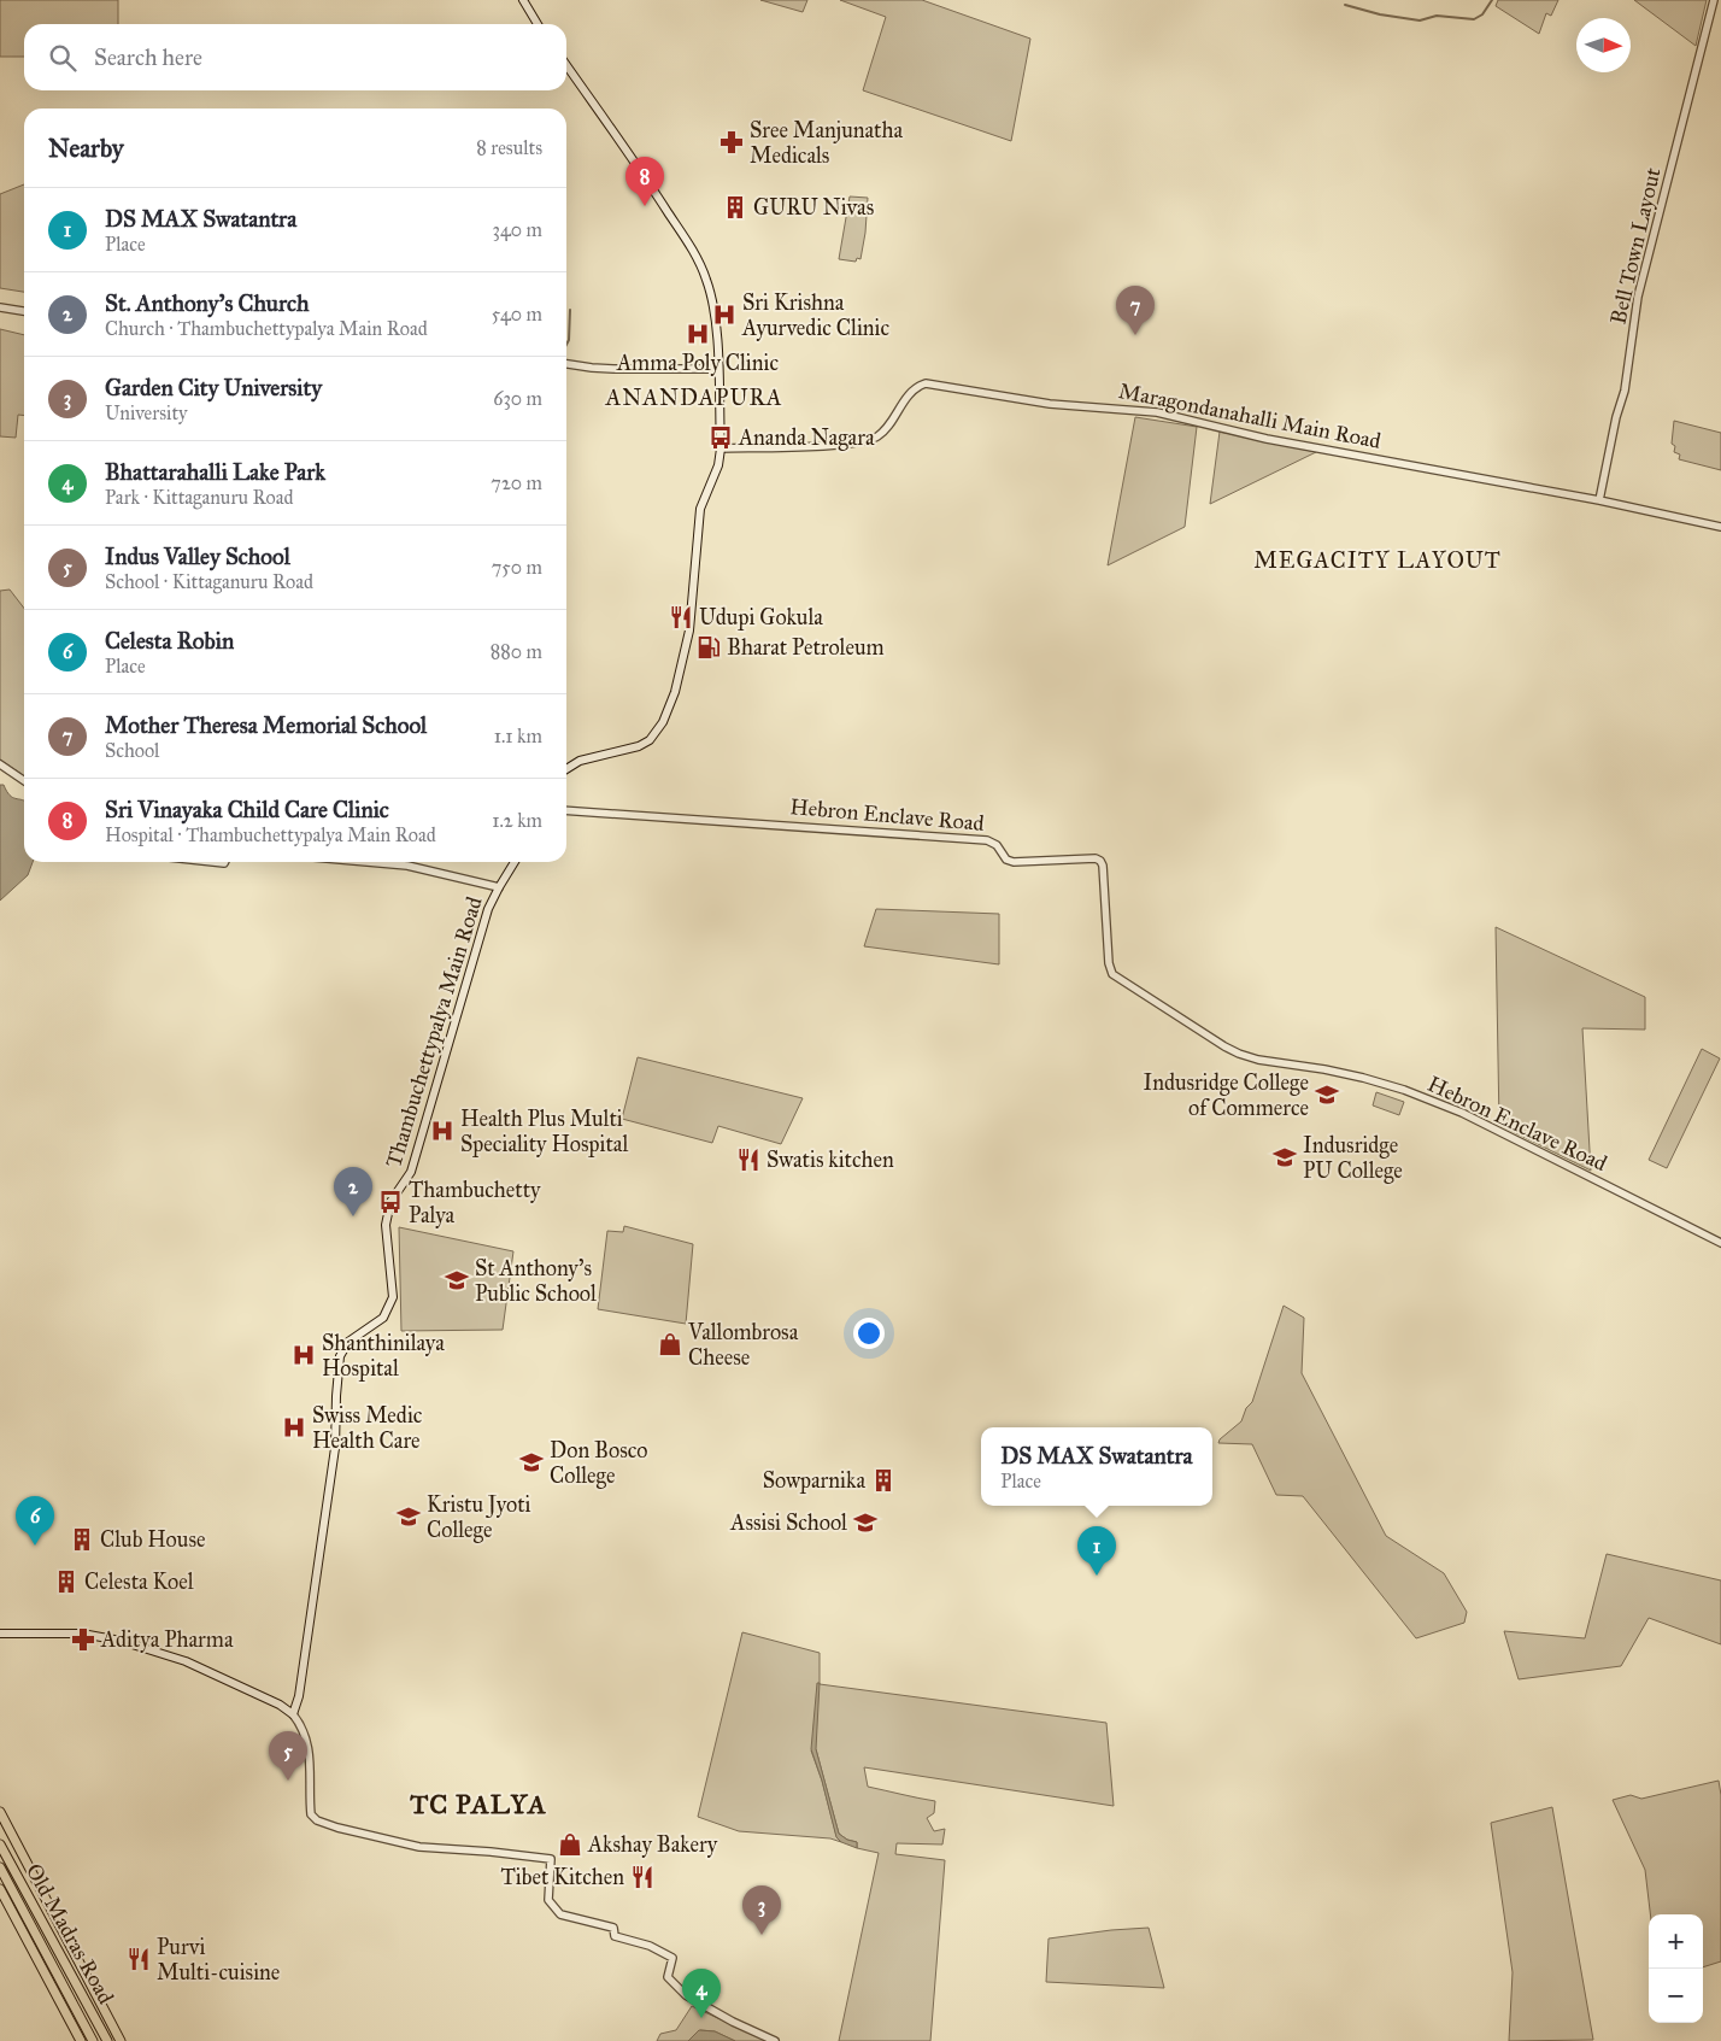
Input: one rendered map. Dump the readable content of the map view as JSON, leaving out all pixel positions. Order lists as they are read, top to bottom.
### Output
{
  "streets": {
    "main road": ["Thambuchettypalya Main Road", "Old Madras Road"],
    "street": ["Bell Town Layout", "Maragondanahalli Main Road", "Hebron Enclave Road"]
  },
  "crossings": [
    ["Bell Town Layout", "Maragondanahalli Main Road"]
  ],
  "districts": ["ANANDAPURA", "MEGACITY LAYOUT", "TC PALYA"],
  "places": {
    "pharmacy": ["Sree Manjunatha Medicals", "Aditya Pharma"],
    "building": [
      "GURU Nivas",
      "Sowparnika",
      "Club House",
      "Celesta Koel"
    ],
    "hospital": [
      "Sri Krishna Ayurvedic Clinic",
      "Amma Poly Clinic",
      "Health Plus Multi Speciality Hospital",
      "Shanthinilaya Hospital",
      "Swiss Medic Health Care"
    ],
    "bus stop": ["Ananda Nagara", "Thambuchetty Palya"],
    "restaurant": [
      "Udupi Gokula",
      "Swatis kitchen",
      "Tibet Kitchen",
      "Purvi Multi-cuisine"
    ],
    "fuel station": ["Bharat Petroleum"],
    "school or university": [
      "Indusridge College of Commerce",
      "Indusridge PU College",
      "St Anthony's Public School",
      "Don Bosco College",
      "Kristu Jyoti College",
      "Assisi School"
    ],
    "shop": ["Vallombrosa Cheese", "Akshay Bakery"]
  },
  "north": "right",
  "page": {
    "search": "Search here",
    "heading": ["Nearby", "8 results"],
    "pins": [
      "8",
      "7",
      "2",
      "6",
      "1",
      "5",
      "3",
      "4"
    ],
    "list": [
      {
        "mark": "1",
        "name": "DS MAX Swatantra",
        "note": "Place",
        "value": "340 m"
      },
      {
        "mark": "2",
        "name": "St. Anthony's Church",
        "note": "Church · Thambuchettypalya Main Road",
        "value": "540 m"
      },
      {
        "mark": "3",
        "name": "Garden City University",
        "note": "University",
        "value": "630 m"
      },
      {
        "mark": "4",
        "name": "Bhattarahalli Lake Park",
        "note": "Park · Kittaganuru Road",
        "value": "720 m"
      },
      {
        "mark": "5",
        "name": "Indus Valley School",
        "note": "School · Kittaganuru Road",
        "value": "750 m"
      },
      {
        "mark": "6",
        "name": "Celesta Robin",
        "note": "Place",
        "value": "880 m"
      },
      {
        "mark": "7",
        "name": "Mother Theresa Memorial School",
        "note": "School",
        "value": "1.1 km"
      },
      {
        "mark": "8",
        "name": "Sri Vinayaka Child Care Clinic",
        "note": "Hospital · Thambuchettypalya Main Road",
        "value": "1.2 km"
      }
    ],
    "popup": ["DS MAX Swatantra", "Place"],
    "map_buttons": ["+", "−"]
  }
}
